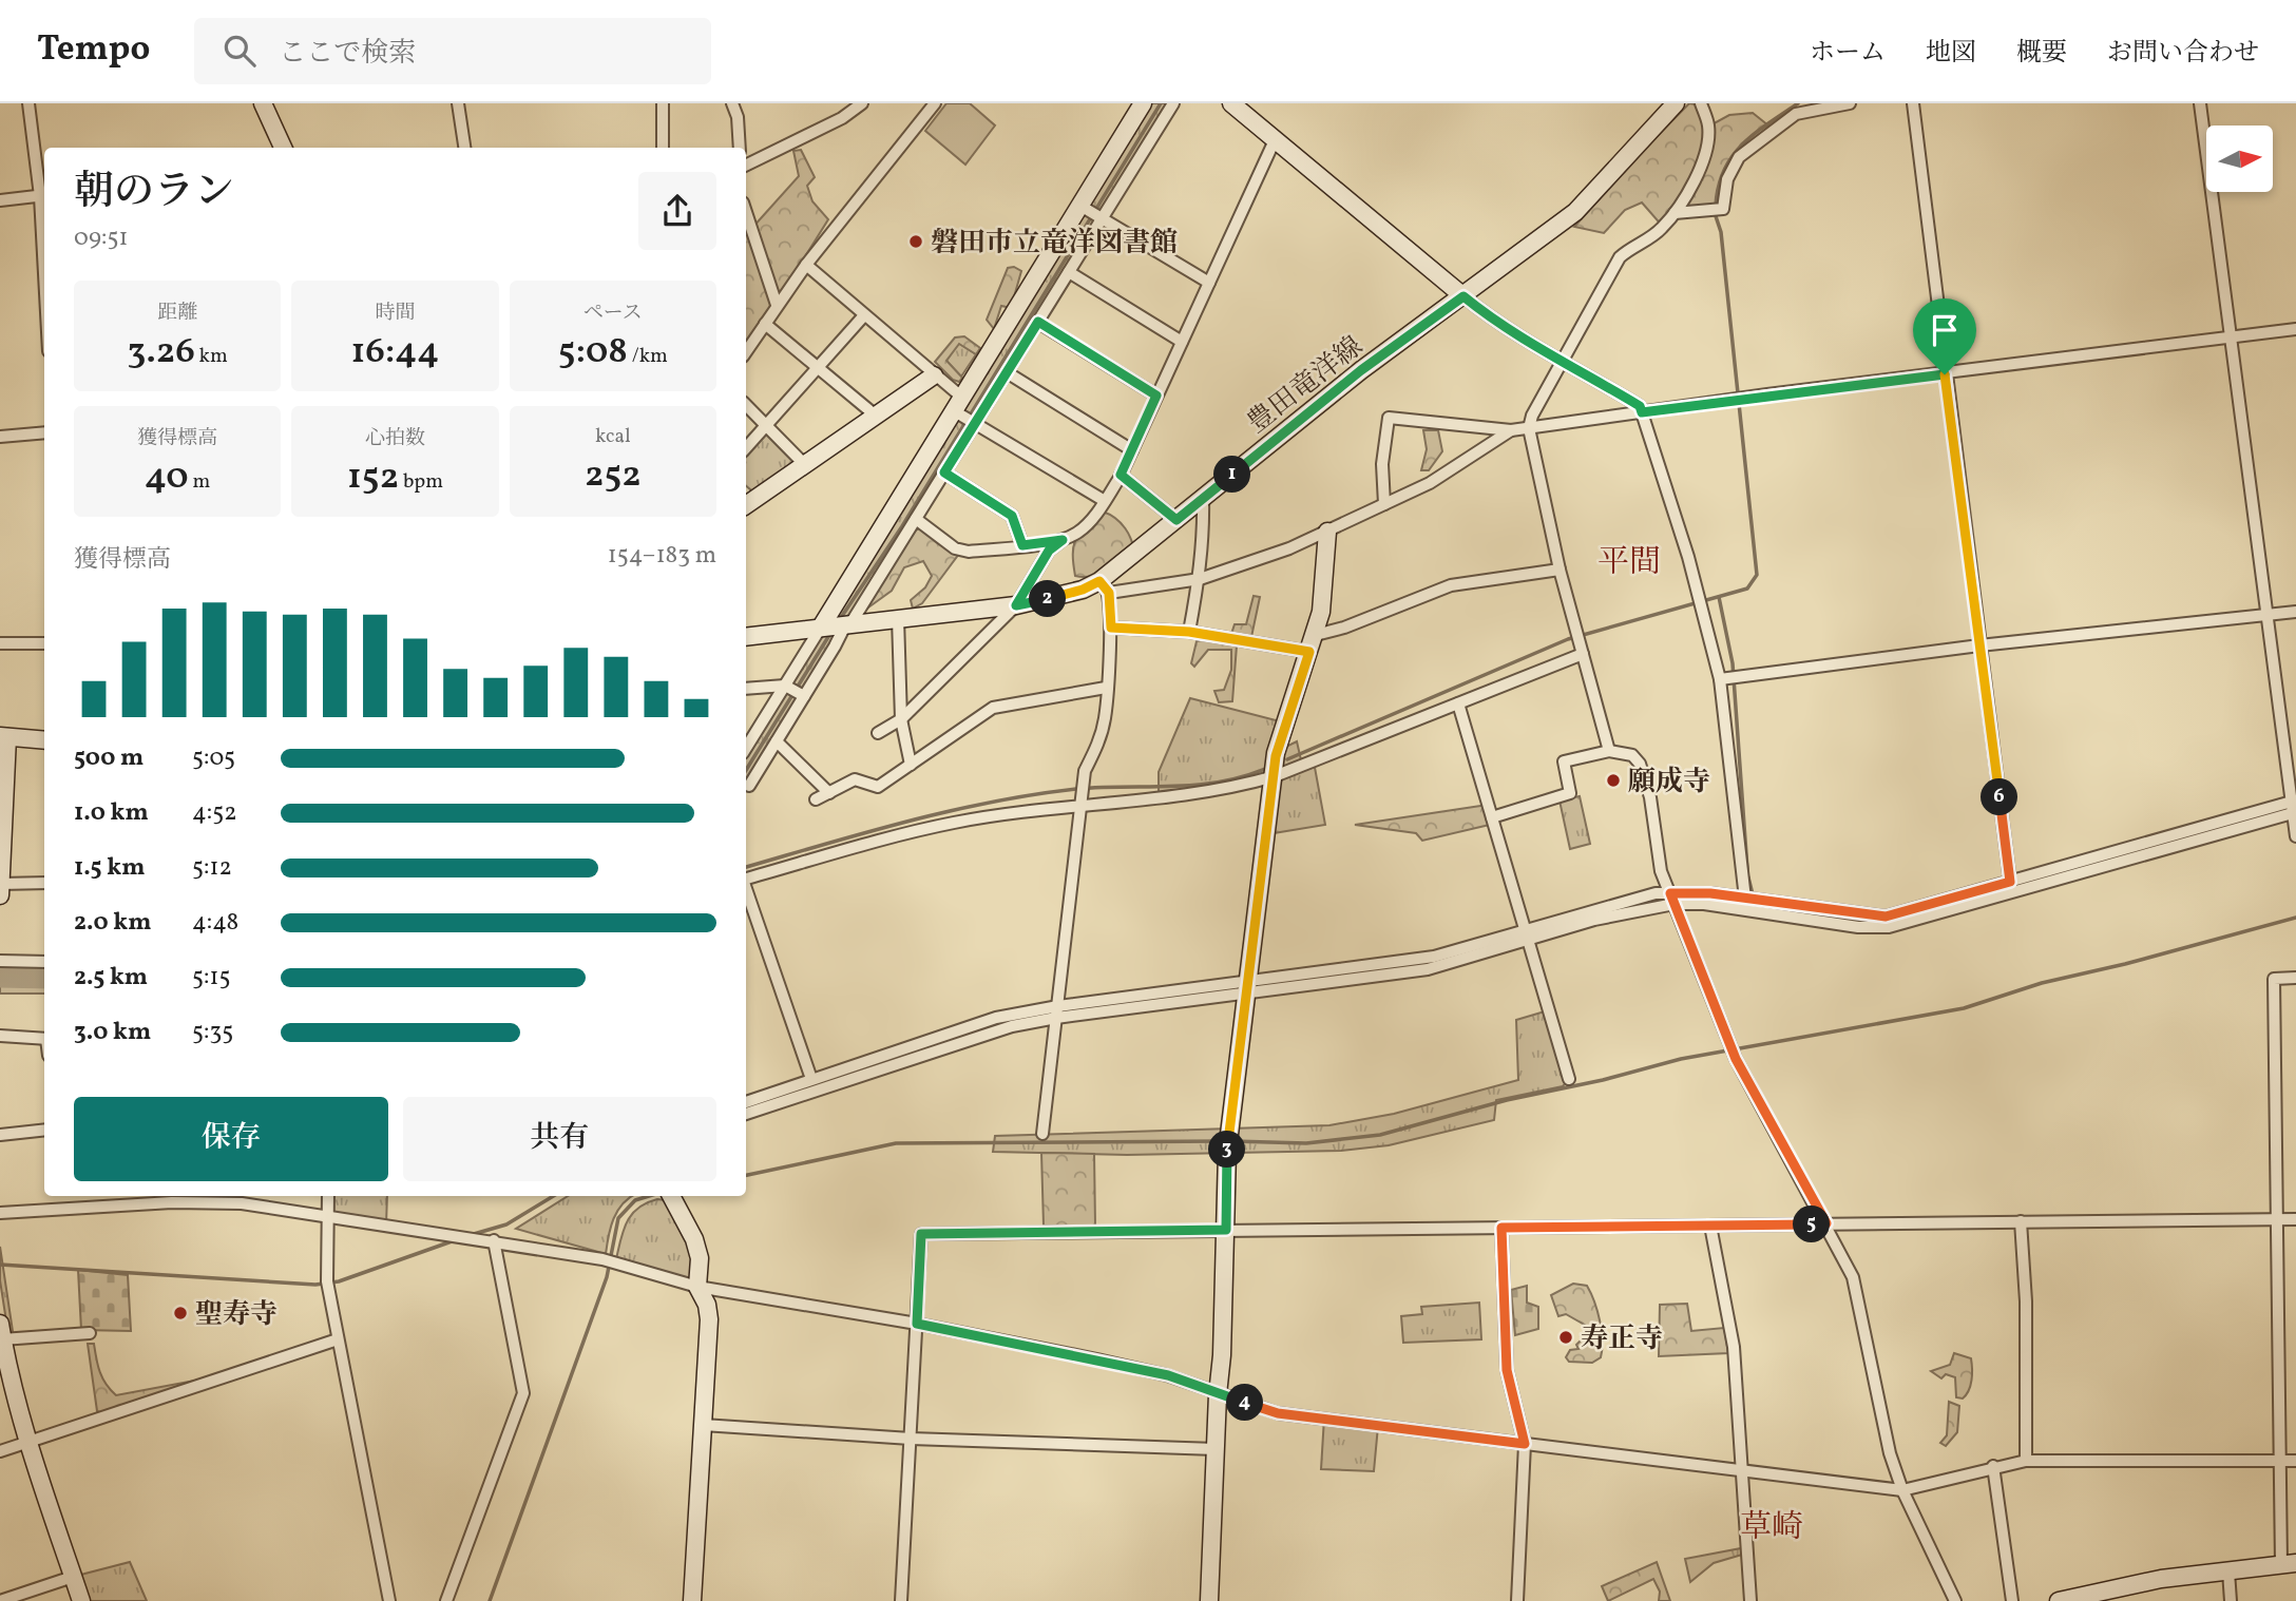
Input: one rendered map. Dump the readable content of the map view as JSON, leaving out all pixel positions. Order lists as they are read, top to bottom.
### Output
{
  "streets": {
    "street": ["豊田竜洋線"]
  },
  "districts": ["平間", "草崎"],
  "places": [
    "磐田市立竜洋図書館",
    "願成寺",
    "聖寿寺",
    "寿正寺"
  ],
  "north": "right",
  "page": {
    "header": "Tempo",
    "search": "ここで検索",
    "nav": [
      "ホーム",
      "地図",
      "概要",
      "お問い合わせ"
    ],
    "heading": ["朝のラン", "09:51"],
    "stats": [
      ["距離", "3.26 km"],
      ["時間", "16:44"],
      ["ペース", "5:08 /km"],
      ["獲得標高", "40 m"],
      ["心拍数", "152 bpm"],
      ["kcal", "252"]
    ],
    "pins": [
      "1",
      "2",
      "6",
      "3",
      "5",
      "4"
    ],
    "chart": ["獲得標高", "154–183 m"],
    "list": [
      {
        "name": "500 m",
        "note": "5:05"
      },
      {
        "name": "1.0 km",
        "note": "4:52"
      },
      {
        "name": "1.5 km",
        "note": "5:12"
      },
      {
        "name": "2.0 km",
        "note": "4:48"
      },
      {
        "name": "2.5 km",
        "note": "5:15"
      },
      {
        "name": "3.0 km",
        "note": "5:35"
      }
    ],
    "buttons": ["保存", "共有"]
  }
}
